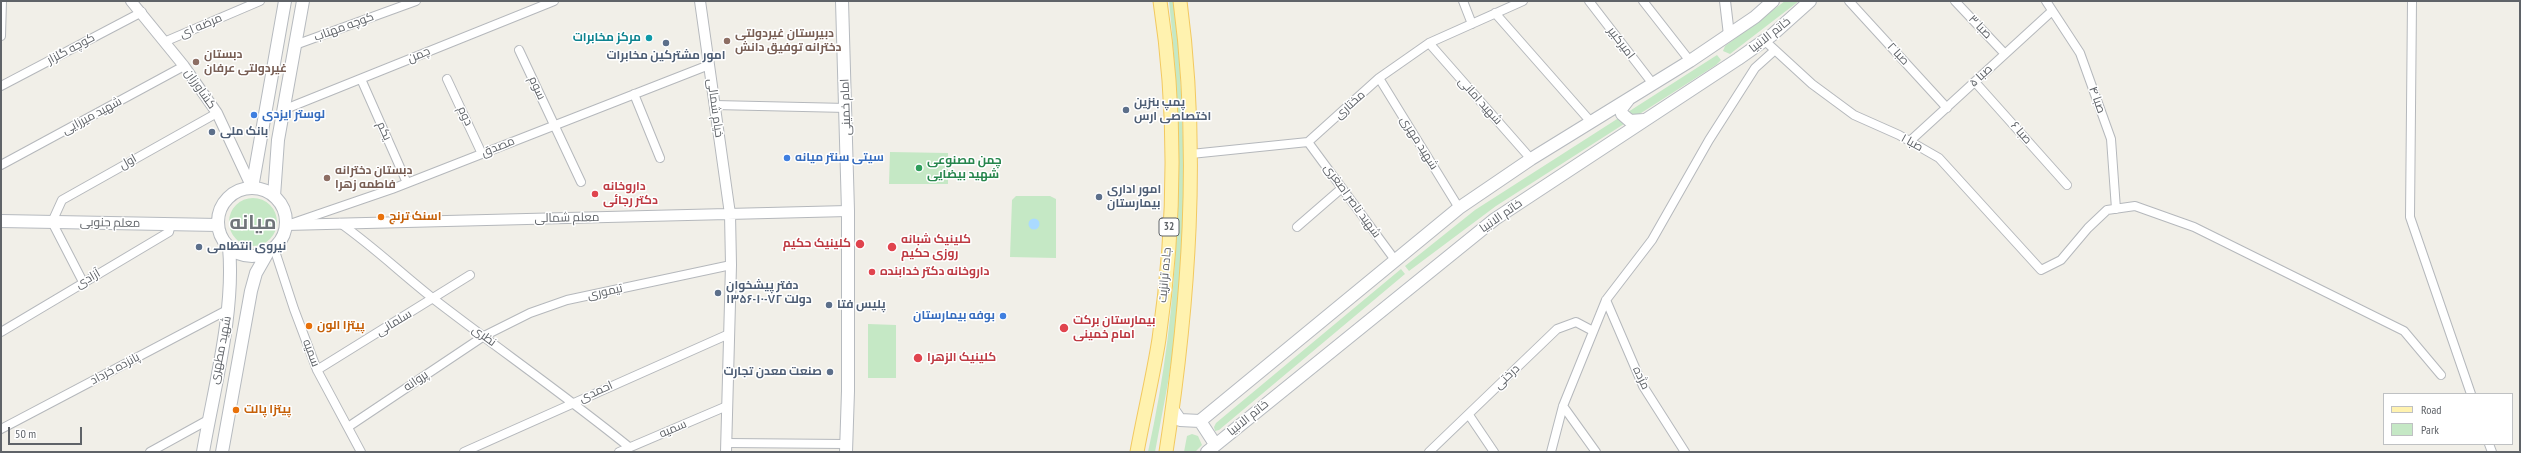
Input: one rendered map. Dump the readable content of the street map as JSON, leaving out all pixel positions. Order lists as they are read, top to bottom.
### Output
{
  "streets": {
    "main road": [
      "خاتم الانبیا",
      "امام خمینی",
      "معلم جنوبی",
      "32",
      "جاده ترانزیت",
      "شهید مطهری"
    ],
    "street": [
      "مرضه ای",
      "کوچه مهتاب",
      "صبا ۳",
      "امیرکبیر",
      "کوچه گلزار",
      "صبا ۲",
      "چمن",
      "صبا ۵",
      "سوم",
      "کشاورزان",
      "صبا ۴",
      "شهید امانی",
      "مختاری",
      "خیام شمالی",
      "شهید میرزایی",
      "دوم",
      "یکم",
      "صبا ۶",
      "شهید مهری",
      "صبا ۱",
      "مصدق",
      "اول",
      "شهید ناصر اصغری",
      "معلم شمالی",
      "آزادی",
      "تیموری",
      "سلمانی",
      "نظری",
      "سمیه",
      "پانزده خرداد",
      "درختی",
      "مژده",
      "پروانه",
      "احمدی",
      "سميه"
    ]
  },
  "crossings": [
    ["مرضه ای", "کشاورزان"],
    ["صبا ۳", "صبا ۵"],
    ["خاتم الانبیا", "امیرکبیر"],
    ["خاتم الانبیا", "شهید امانی"],
    ["خاتم الانبیا", "شهید مهری"],
    ["خاتم الانبیا", "صبا ۱"],
    ["خاتم الانبیا", "شهید ناصر اصغری"],
    ["کوچه گلزار", "کشاورزان"],
    ["صبا ۲", "صبا ۵"],
    ["چمن", "یکم"],
    ["صبا ۵", "صبا ۴"],
    ["صبا ۵", "صبا ۶"],
    ["صبا ۵", "صبا ۱"],
    ["سوم", "مصدق"],
    ["کشاورزان", "شهید میرزایی"],
    ["کشاورزان", "مصدق"],
    ["کشاورزان", "اول"],
    ["کشاورزان", "معلم شمالی"],
    ["کشاورزان", "معلم جنوبی"],
    ["کشاورزان", "شهید مطهری"],
    ["کشاورزان", "سمیه"],
    ["صبا ۴", "صبا ۱"],
    ["شهید امانی", "مختاری"],
    ["مختاری", "شهید مهری"],
    ["مختاری", "شهید ناصر اصغری"],
    ["امام خمینی", "معلم شمالی"],
    ["خیام شمالی", "مصدق"],
    ["خیام شمالی", "معلم شمالی"],
    ["خیام شمالی", "تیموری"],
    ["خیام شمالی", "احمدی"],
    ["خیام شمالی", "سميه"],
    ["دوم", "مصدق"],
    ["یکم", "مصدق"],
    ["مصدق", "معلم شمالی"],
    ["مصدق", "معلم جنوبی"],
    ["مصدق", "شهید مطهری"],
    ["مصدق", "سمیه"],
    ["اول", "معلم جنوبی"],
    ["معلم شمالی", "معلم جنوبی"],
    ["معلم شمالی", "نظری"],
    ["معلم شمالی", "شهید مطهری"],
    ["معلم شمالی", "سمیه"],
    ["معلم جنوبی", "آزادی"],
    ["معلم جنوبی", "شهید مطهری"],
    ["معلم جنوبی", "سمیه"],
    ["تیموری", "نظری"],
    ["تیموری", "پروانه"],
    ["سلمانی", "نظری"],
    ["سلمانی", "سمیه"],
    ["نظری", "پروانه"],
    ["نظری", "احمدی"],
    ["نظری", "سميه"],
    ["شهید مطهری", "سمیه"],
    ["شهید مطهری", "پانزده خرداد"],
    ["سمیه", "پروانه"]
  ],
  "districts": ["میانه"],
  "places": [
    "مرکز مخابرات",
    "دبیرستان غیردولتی دخترانه توفیق دانش",
    "امور مشترکین مخابرات",
    "دبستان غیردولتی عرفان",
    "پمپ بنزین اختصاصی ارس",
    "لوستر ایزدی",
    "بانک ملی",
    "سیتی سنتر میانه",
    "چمن مصنوعی شهید بیضایی",
    "دبستان دخترانه فاطمه زهرا",
    "داروخانه دکتر رجائی",
    "امور اداری بیمارستان",
    "اسنک ترنج",
    "کلینیک حکیم",
    "نیروی انتظامی",
    "کلینیک شبانه روزی حکیم",
    "داروخانه دکتر خدابنده",
    "دفتر پیشخوان دولت ۷۲-۱۰-۱۳۵۶",
    "پلیس فتا",
    "بوفه بیمارستان",
    "پیتزا الون",
    "بیمارستان برکت امام خمینی",
    "کلینیک الزهرا",
    "صنعت معدن تجارت",
    "پیتزا پالت"
  ],
  "legend": ["Road", "Park"],
  "scale_bar": "50 m"
}
